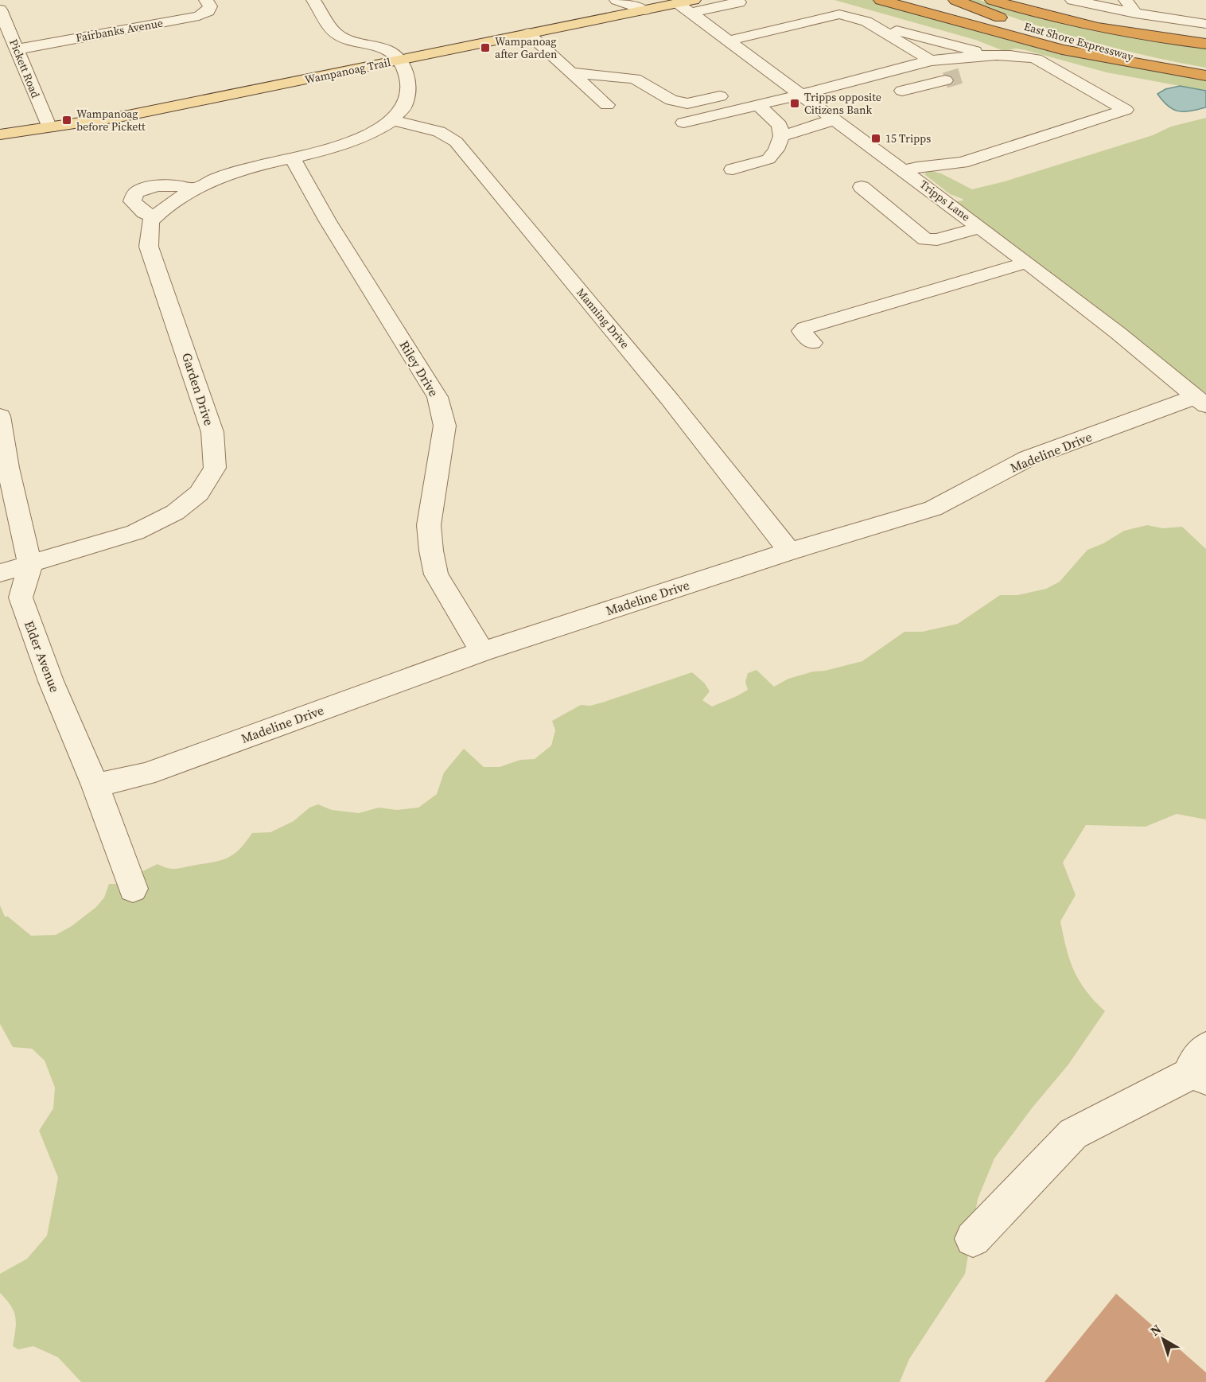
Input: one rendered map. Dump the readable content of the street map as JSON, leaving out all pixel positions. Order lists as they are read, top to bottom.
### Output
{
  "streets": {
    "highway": ["East Shore Expressway"],
    "main road": ["Wampanoag Trail"],
    "street": [
      "Fairbanks Avenue",
      "Pickett Road",
      "Tripps Lane",
      "Manning Drive",
      "Riley Drive",
      "Garden Drive",
      "Madeline Drive",
      "Elder Avenue"
    ]
  },
  "crossings": [
    ["Fairbanks Avenue", "Pickett Road"],
    ["Pickett Road", "Wampanoag Trail"],
    ["Wampanoag Trail", "Tripps Lane"],
    ["Tripps Lane", "Madeline Drive"],
    ["Manning Drive", "Madeline Drive"],
    ["Riley Drive", "Madeline Drive"],
    ["Garden Drive", "Elder Avenue"],
    ["Madeline Drive", "Elder Avenue"]
  ],
  "places": {
    "transit": [
      "Wampanoag after Garden",
      "Tripps opposite Citizens Bank",
      "Wampanoag before Pickett",
      "15 Tripps"
    ]
  },
  "north": "top left"
}
